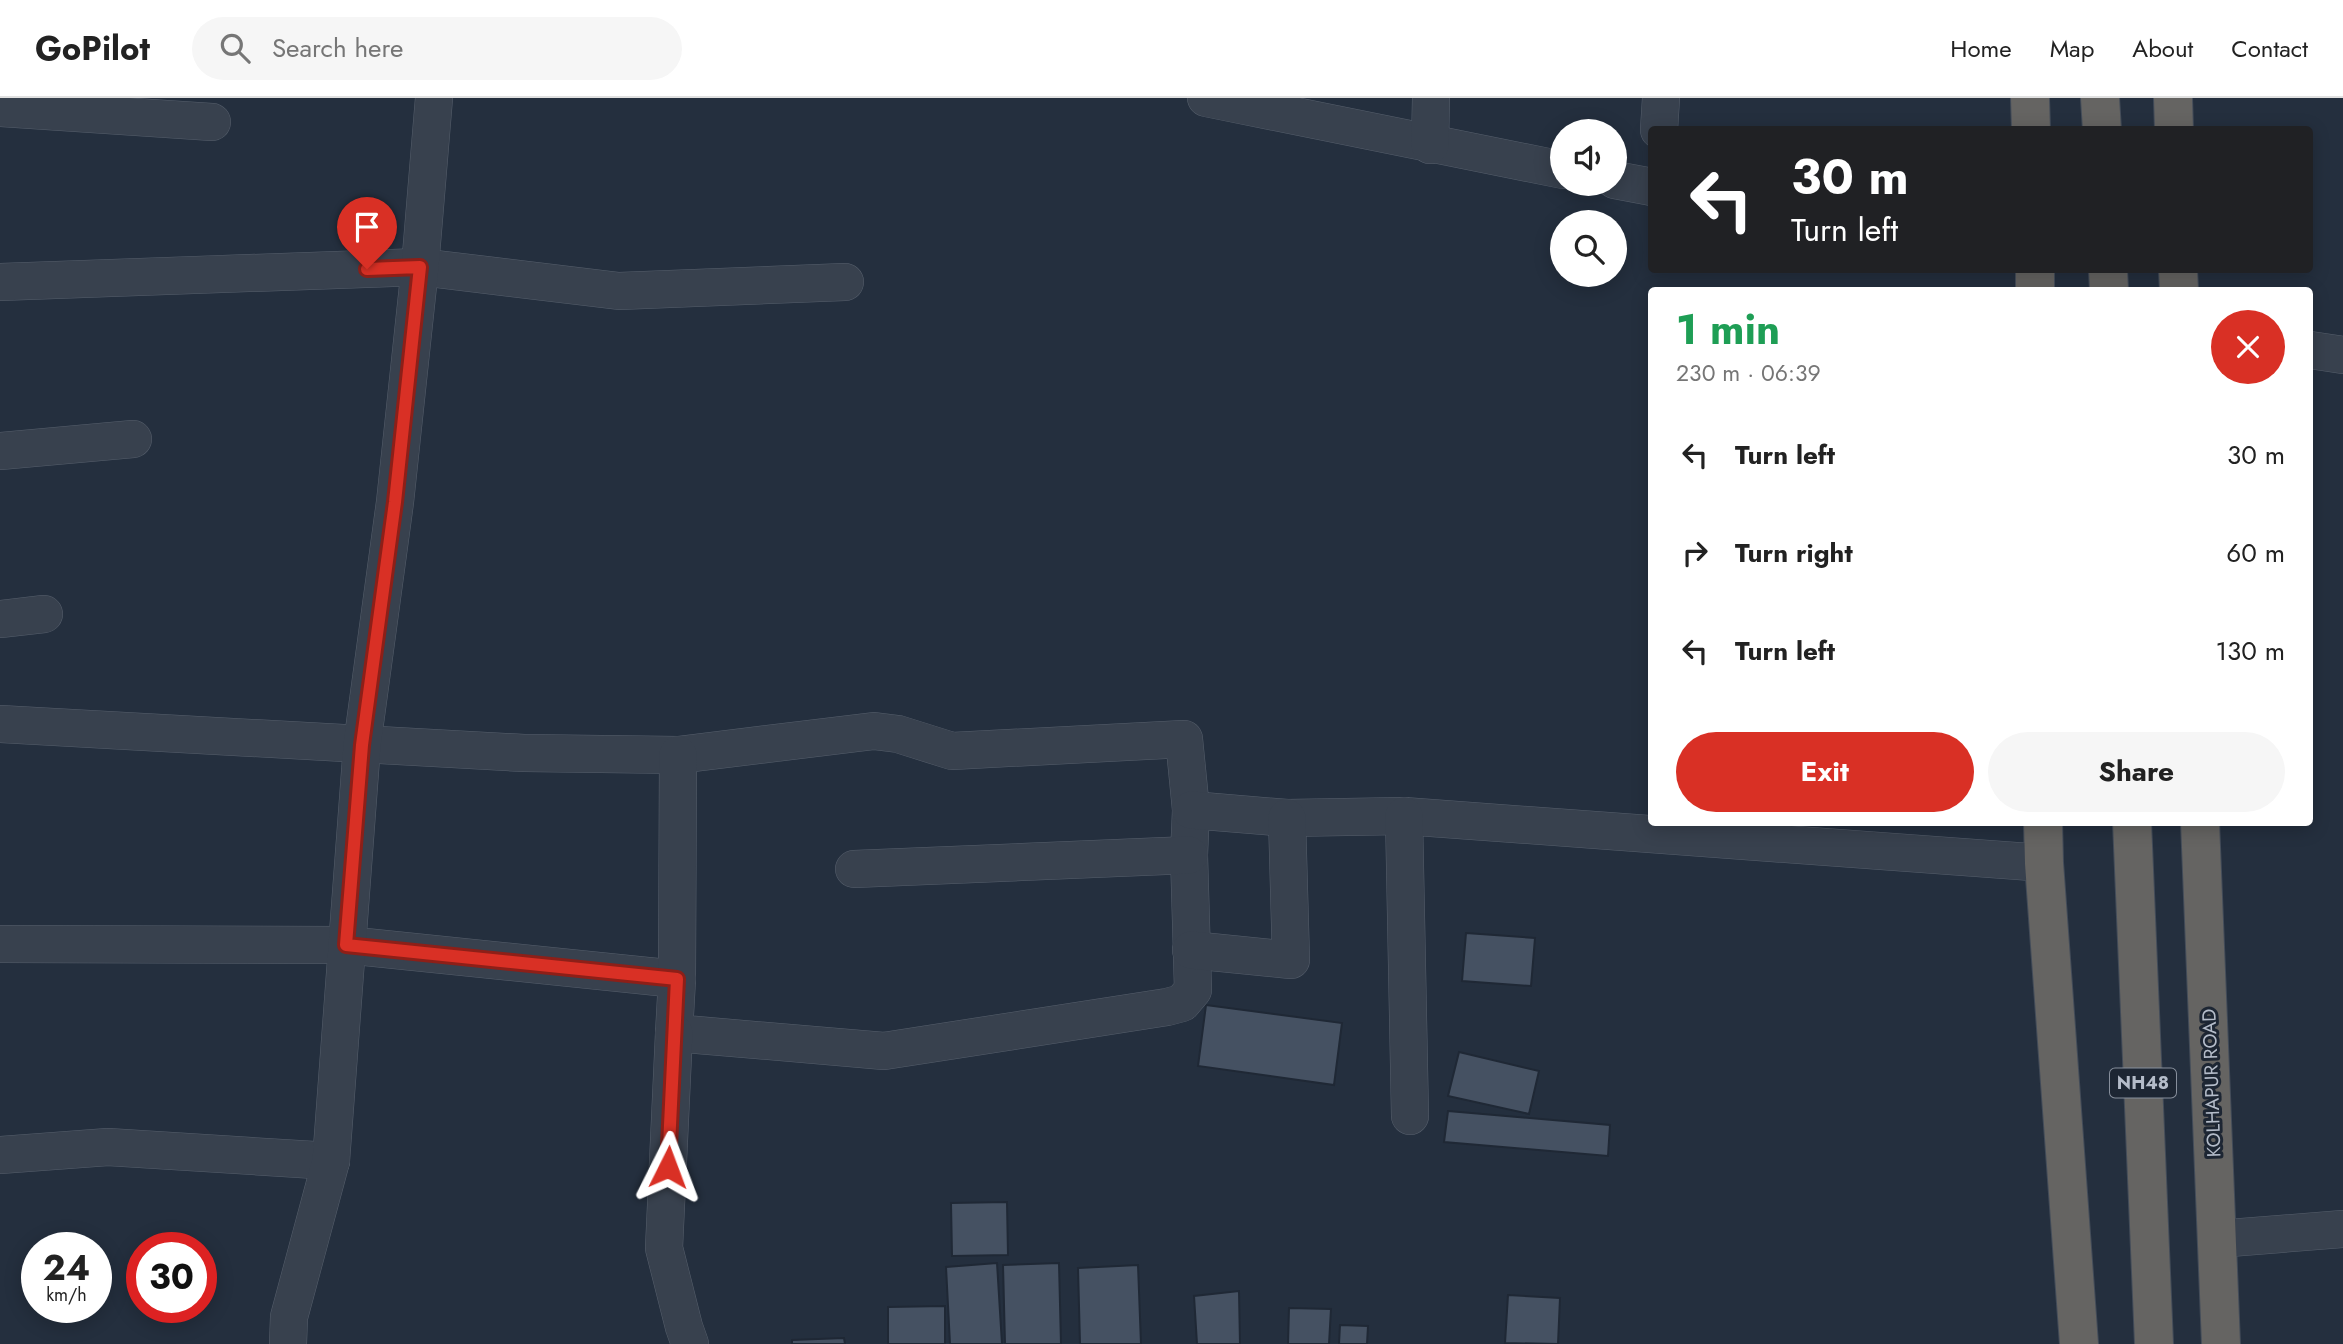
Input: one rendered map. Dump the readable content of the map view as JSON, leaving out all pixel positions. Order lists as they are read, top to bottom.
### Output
{
  "streets": {
    "highway": ["NH48", "KOLHAPUR ROAD"]
  },
  "page": {
    "header": "GoPilot",
    "search": "Search here",
    "nav": [
      "Home",
      "Map",
      "About",
      "Contact"
    ],
    "turn": ["30 m", "Turn left"],
    "heading": ["1 min", "230 m · 06:39"],
    "list": [
      {
        "name": "Turn left",
        "value": "30 m"
      },
      {
        "name": "Turn right",
        "value": "60 m"
      },
      {
        "name": "Turn left",
        "value": "130 m"
      }
    ],
    "buttons": ["Exit", "Share"],
    "speed": "24 km/h",
    "limit": "30"
  }
}
